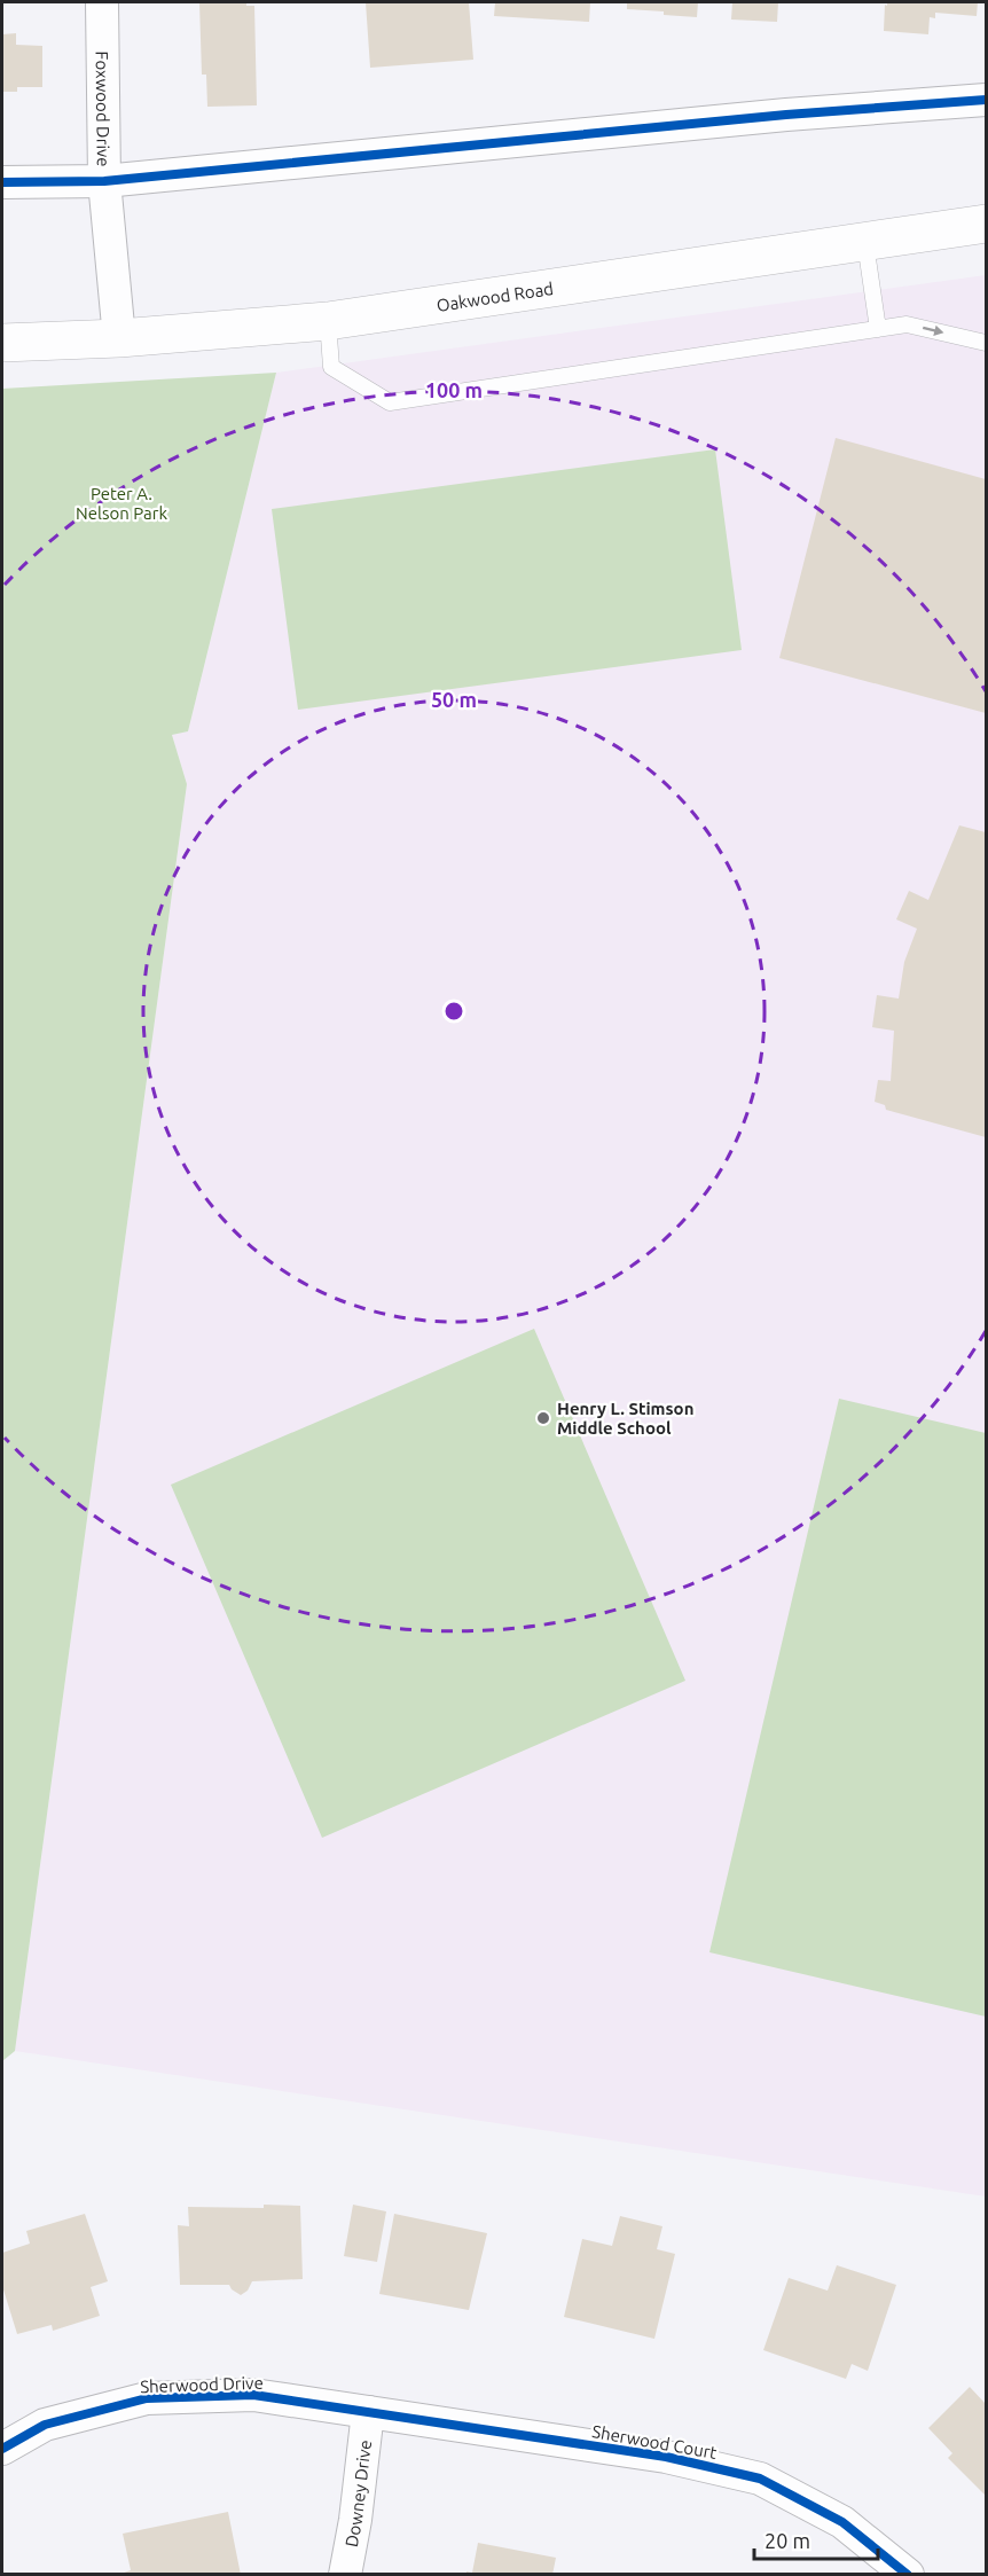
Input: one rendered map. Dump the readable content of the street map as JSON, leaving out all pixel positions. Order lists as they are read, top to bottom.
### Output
{
  "streets": {
    "main road": ["Oakwood Road"],
    "street": [
      "Foxwood Drive",
      "Sherwood Drive",
      "Sherwood Court",
      "Downey Drive"
    ]
  },
  "crossings": [
    ["Foxwood Drive", "Oakwood Road"],
    ["Sherwood Drive", "Sherwood Court"],
    ["Sherwood Drive", "Downey Drive"],
    ["Sherwood Court", "Downey Drive"]
  ],
  "parks": ["Peter A. Nelson Park"],
  "places": ["Henry L. Stimson Middle School"],
  "scale_bar": "20 m",
  "rings": ["100 m", "50 m"]
}
